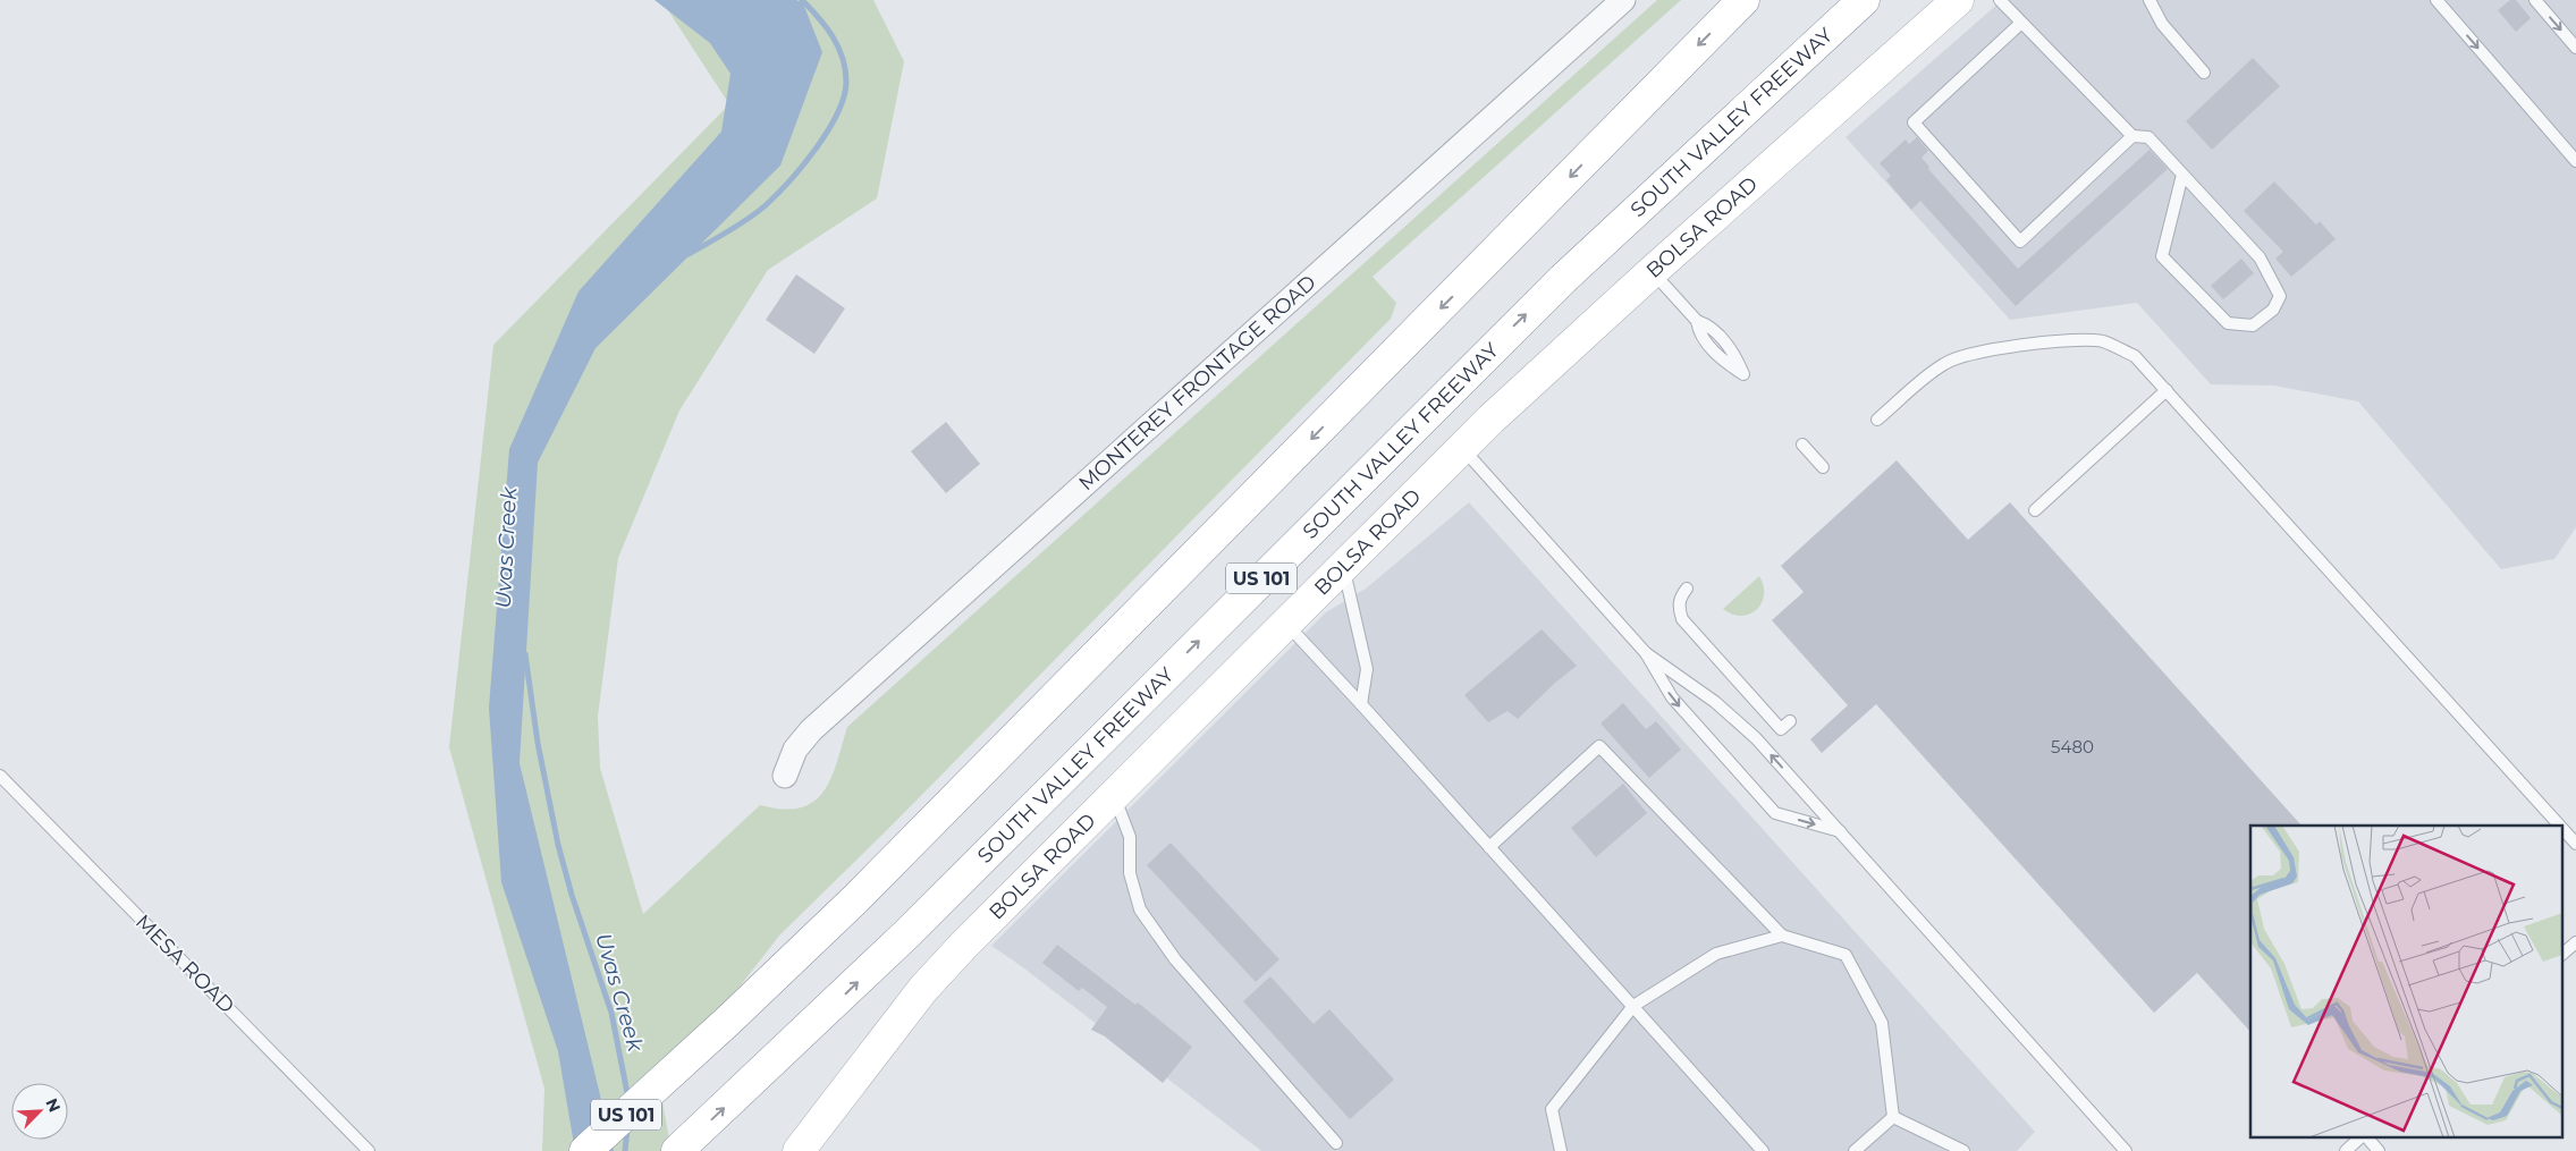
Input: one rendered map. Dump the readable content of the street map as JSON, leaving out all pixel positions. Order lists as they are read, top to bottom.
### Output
{
  "streets": {
    "main road": ["SOUTH VALLEY FREEWAY", "BOLSA ROAD", "US 101"],
    "street": ["MONTEREY FRONTAGE ROAD"],
    "lane": ["MESA ROAD"]
  },
  "water": ["Uvas Creek"],
  "house_numbers": ["5480"],
  "north": "top right"
}
